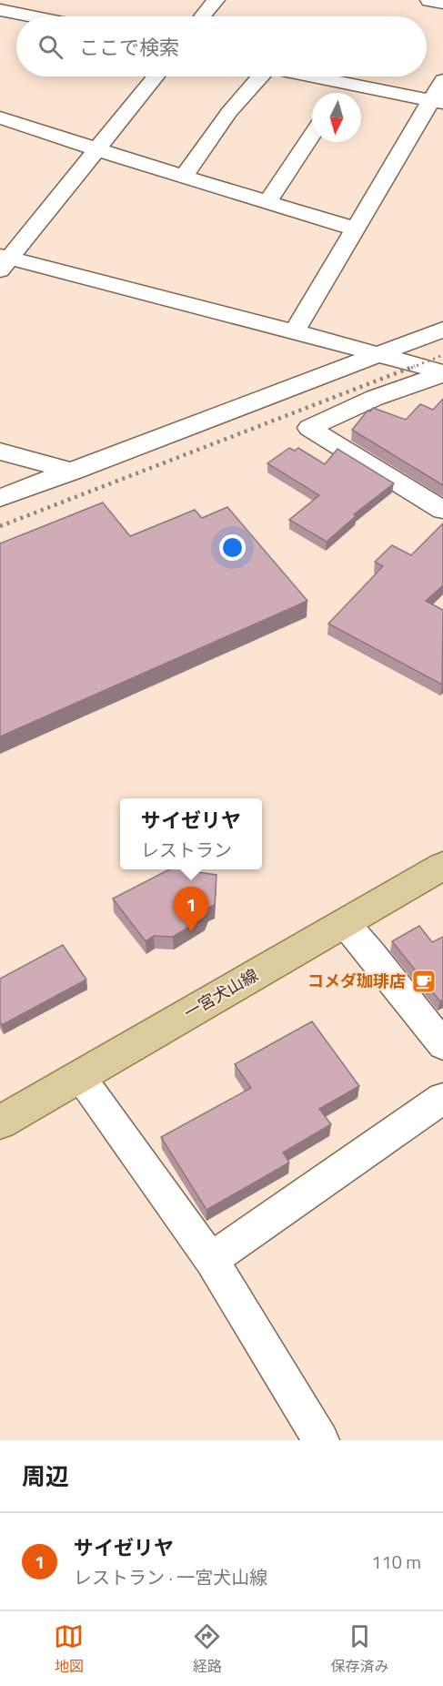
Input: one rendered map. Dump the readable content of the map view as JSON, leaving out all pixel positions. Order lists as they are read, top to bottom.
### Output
{
  "streets": {
    "main road": ["一宮犬山線"]
  },
  "places": {
    "cafe": ["コメダ珈琲店"]
  },
  "north": "bottom",
  "page": {
    "search": "ここで検索",
    "popup": ["サイゼリヤ", "レストラン"],
    "pins": "1",
    "heading": "周辺",
    "list": [
      {
        "mark": "1",
        "name": "サイゼリヤ",
        "note": "レストラン · 一宮犬山線",
        "value": "110 m"
      }
    ],
    "nav": ["地図", "経路", "保存済み"]
  }
}
